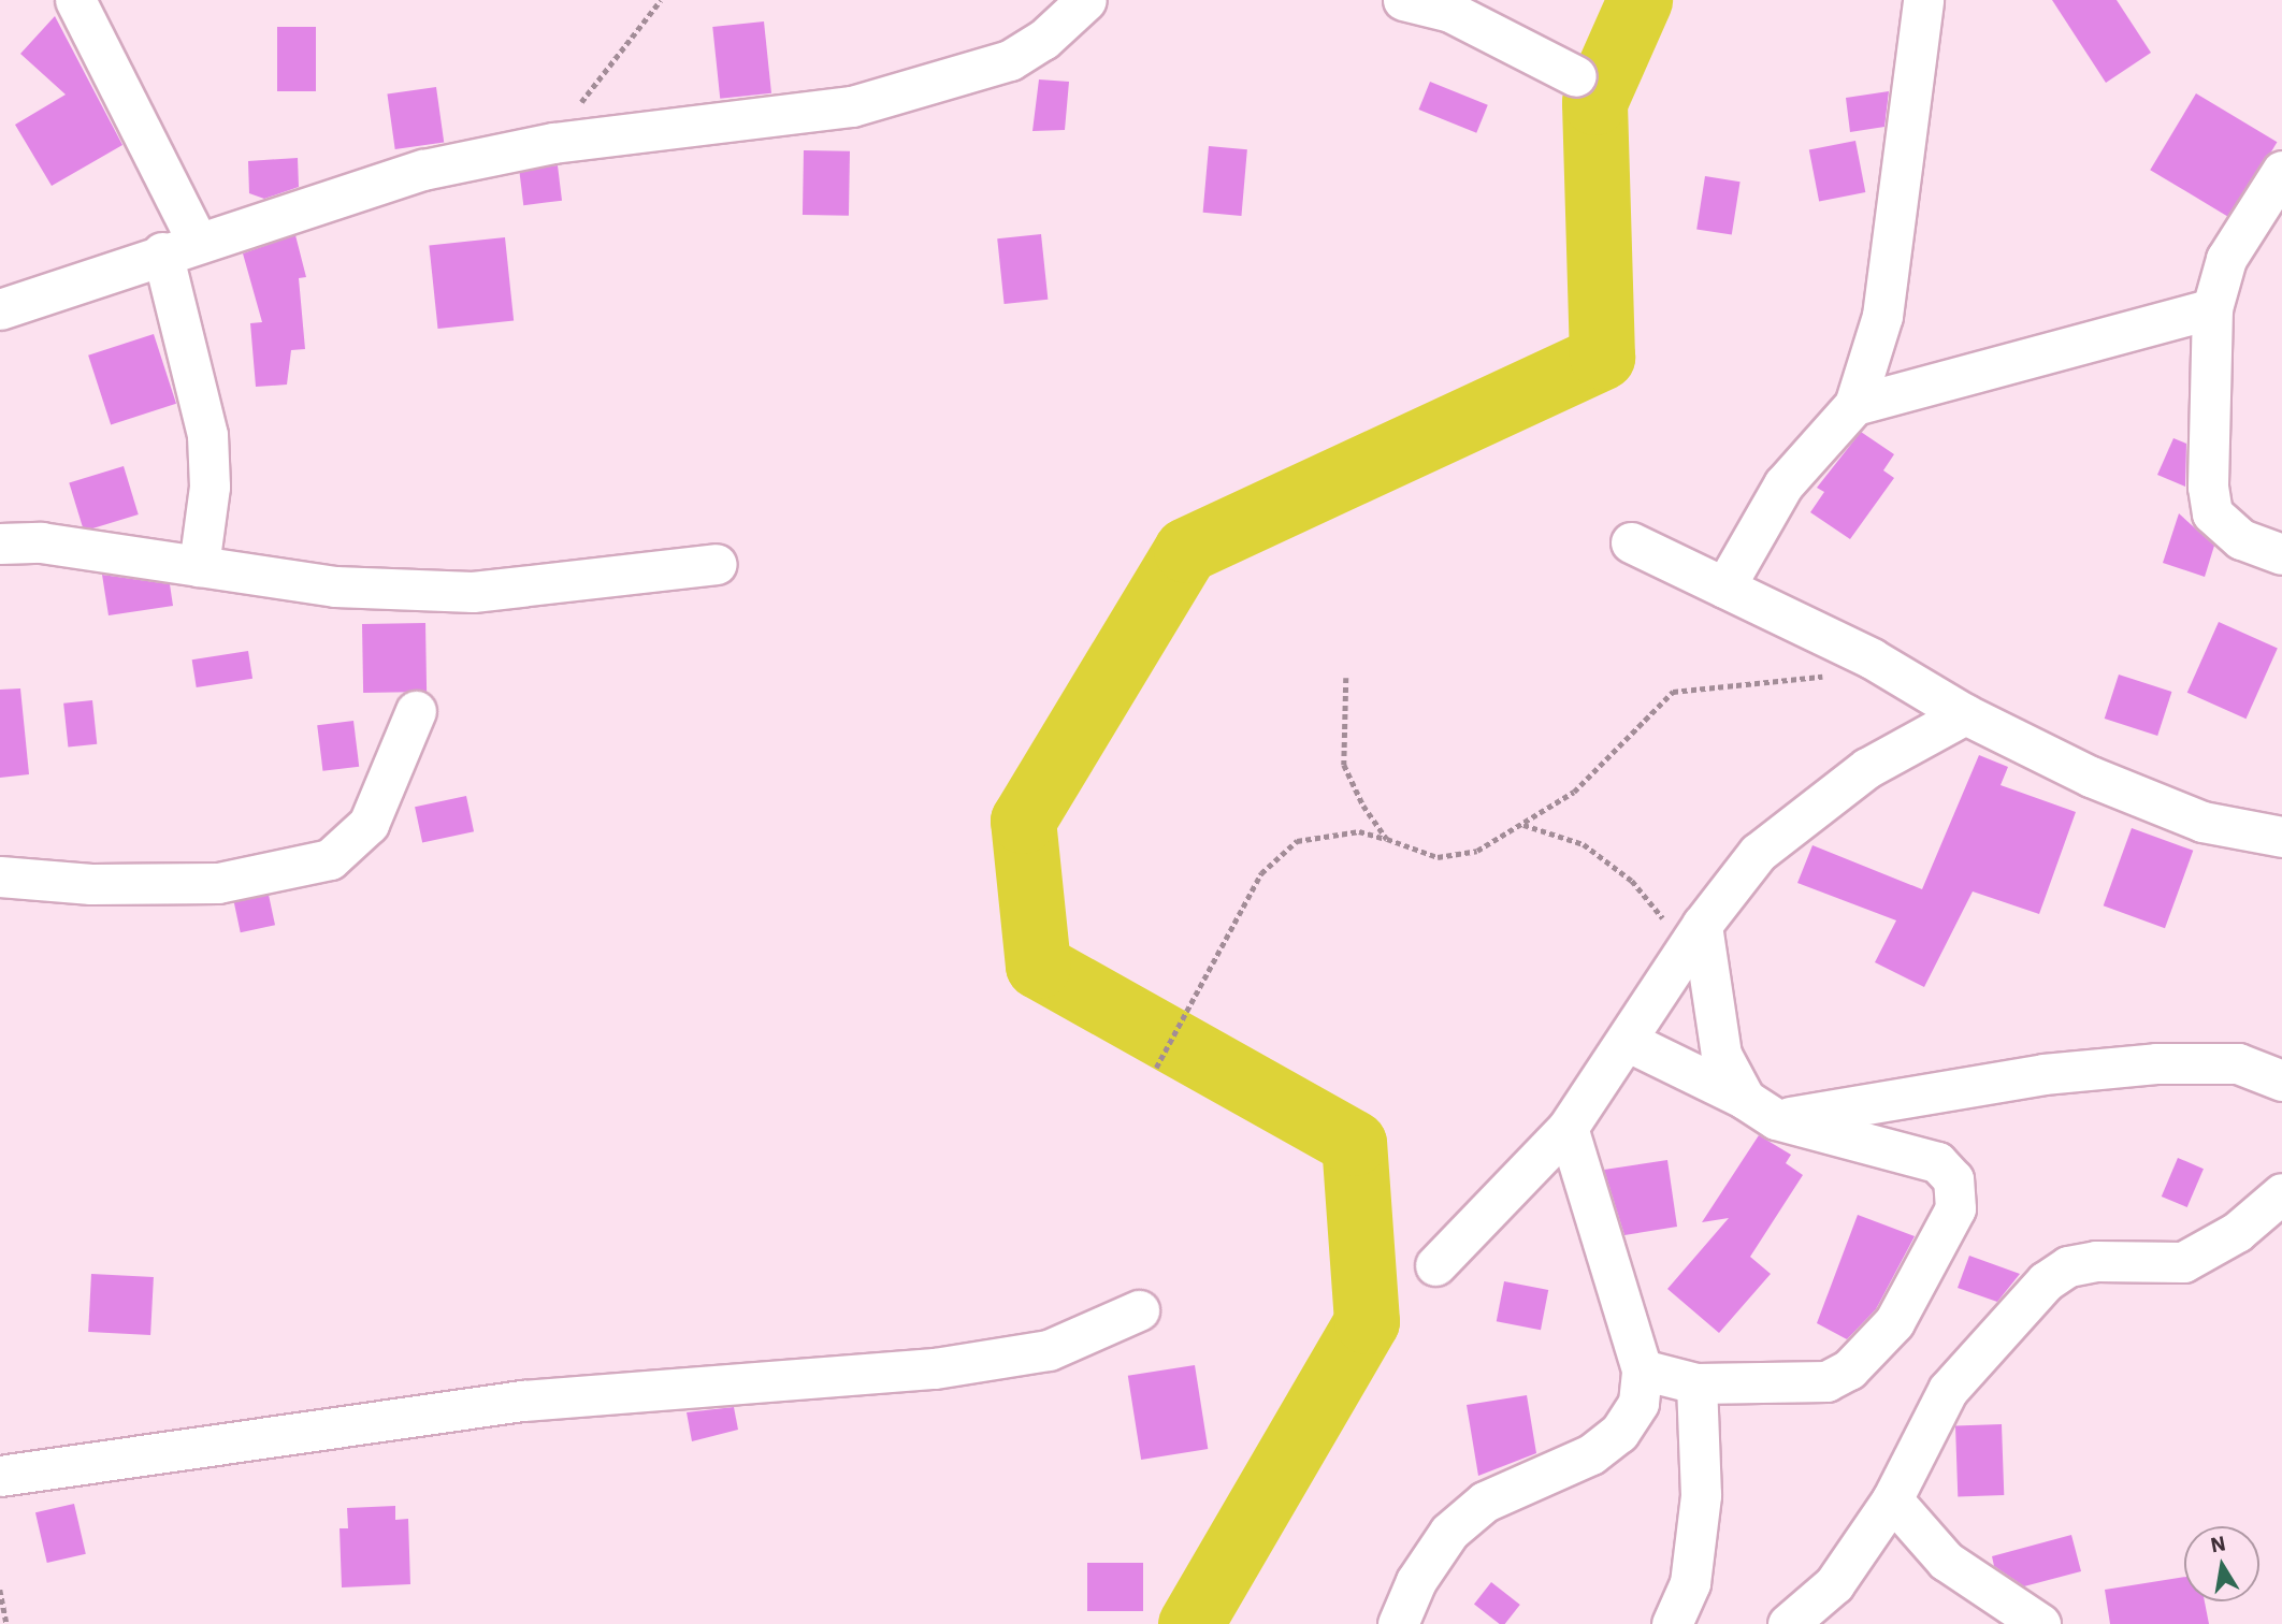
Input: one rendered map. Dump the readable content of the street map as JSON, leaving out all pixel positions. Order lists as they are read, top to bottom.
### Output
{
  "north": "top"
}
